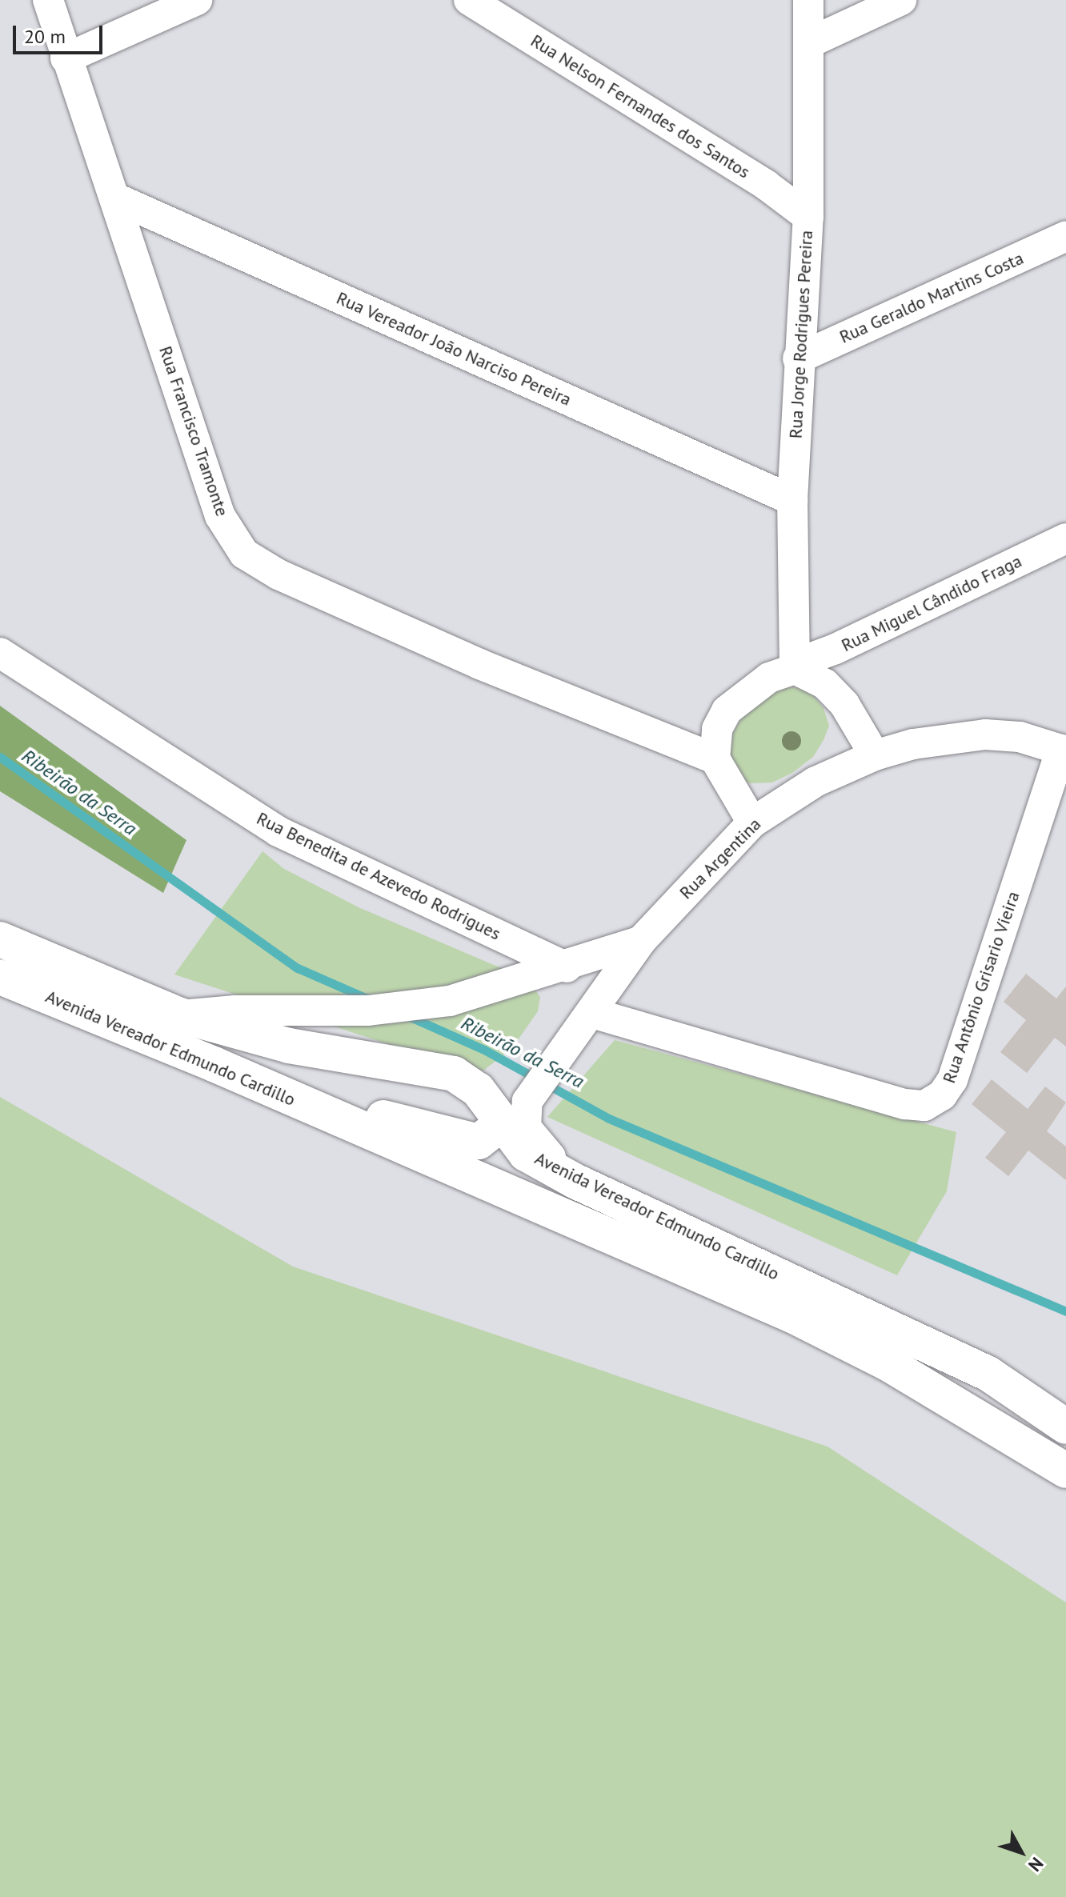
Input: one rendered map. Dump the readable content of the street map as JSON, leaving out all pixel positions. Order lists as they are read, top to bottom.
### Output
{
  "streets": {
    "main road": ["Avenida Vereador Edmundo Cardillo"],
    "street": [
      "Rua Nelson Fernandes dos Santos",
      "Rua Geraldo Martins Costa",
      "Rua Jorge Rodrigues Pereira",
      "Rua Vereador João Narciso Pereira",
      "Rua Francisco Tramonte",
      "Rua Miguel Cândido Fraga",
      "Rua Argentina",
      "Rua Benedita de Azevedo Rodrigues",
      "Rua Antônio Grisario Vieira"
    ]
  },
  "crossings": [
    ["Rua Nelson Fernandes dos Santos", "Rua Jorge Rodrigues Pereira"],
    ["Rua Geraldo Martins Costa", "Rua Jorge Rodrigues Pereira"],
    ["Rua Jorge Rodrigues Pereira", "Rua Vereador João Narciso Pereira"],
    ["Rua Jorge Rodrigues Pereira", "Rua Miguel Cândido Fraga"],
    ["Rua Vereador João Narciso Pereira", "Rua Francisco Tramonte"],
    ["Rua Argentina", "Rua Benedita de Azevedo Rodrigues"],
    ["Rua Argentina", "Rua Antônio Grisario Vieira"],
    ["Rua Argentina", "Avenida Vereador Edmundo Cardillo"]
  ],
  "water": ["Ribeirão da Serra"],
  "scale_bar": "20 m",
  "north": "bottom right"
}
